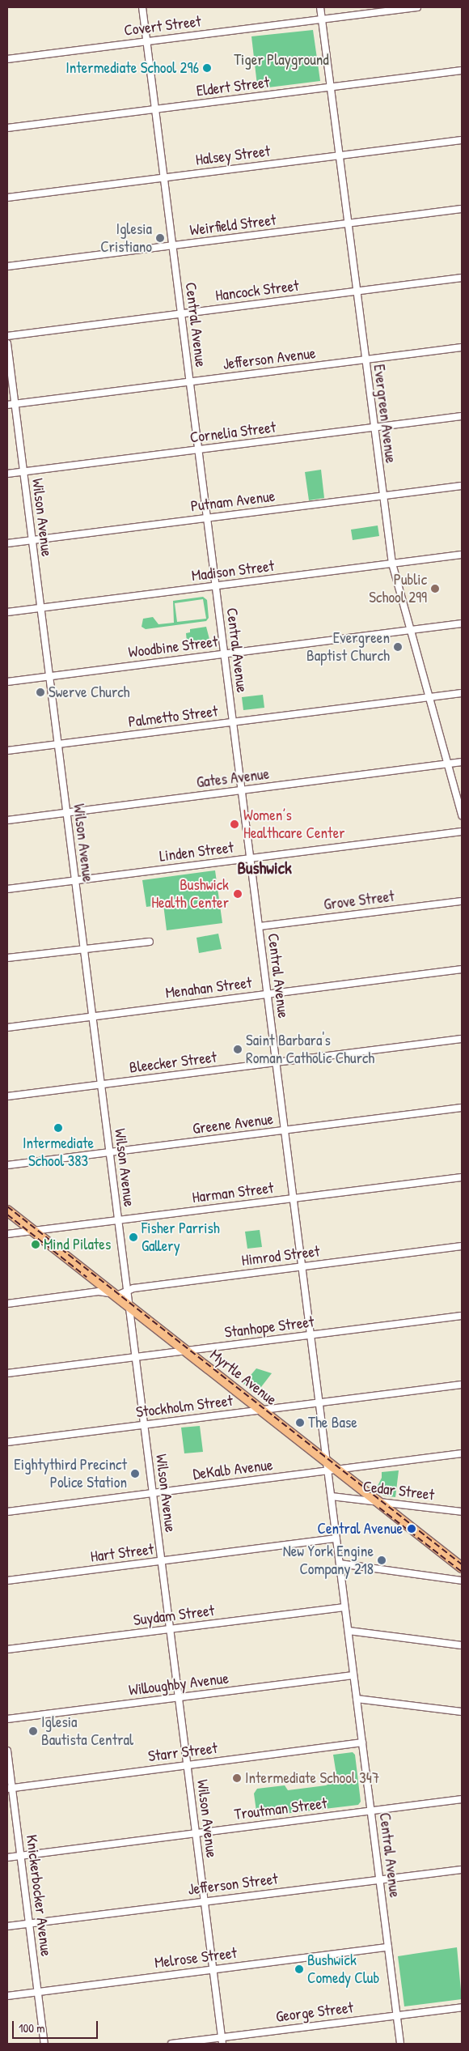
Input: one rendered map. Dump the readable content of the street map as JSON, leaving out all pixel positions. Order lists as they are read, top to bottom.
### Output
{
  "streets": {
    "main road": ["Myrtle Avenue"],
    "street": [
      "Covert Street",
      "Eldert Street",
      "Halsey Street",
      "Weirfield Street",
      "Hancock Street",
      "Central Avenue",
      "Jefferson Avenue",
      "Evergreen Avenue",
      "Cornelia Street",
      "Putnam Avenue",
      "Wilson Avenue",
      "Madison Street",
      "Woodbine Street",
      "Palmetto Street",
      "Gates Avenue",
      "Linden Street",
      "Grove Street",
      "Menahan Street",
      "Bleecker Street",
      "Greene Avenue",
      "Harman Street",
      "Himrod Street",
      "Stanhope Street",
      "Stockholm Street",
      "DeKalb Avenue",
      "Cedar Street",
      "Hart Street",
      "Suydam Street",
      "Willoughby Avenue",
      "Starr Street",
      "Troutman Street",
      "Jefferson Street",
      "Knickerbocker Avenue",
      "Melrose Street",
      "George Street"
    ]
  },
  "crossings": [
    ["Covert Street", "Central Avenue"],
    ["Covert Street", "Evergreen Avenue"],
    ["Eldert Street", "Central Avenue"],
    ["Eldert Street", "Evergreen Avenue"],
    ["Halsey Street", "Central Avenue"],
    ["Halsey Street", "Evergreen Avenue"],
    ["Weirfield Street", "Central Avenue"],
    ["Weirfield Street", "Evergreen Avenue"],
    ["Hancock Street", "Central Avenue"],
    ["Hancock Street", "Evergreen Avenue"],
    ["Central Avenue", "Jefferson Avenue"],
    ["Central Avenue", "Cornelia Street"],
    ["Central Avenue", "Putnam Avenue"],
    ["Central Avenue", "Madison Street"],
    ["Central Avenue", "Woodbine Street"],
    ["Central Avenue", "Palmetto Street"],
    ["Central Avenue", "Gates Avenue"],
    ["Central Avenue", "Linden Street"],
    ["Central Avenue", "Grove Street"],
    ["Central Avenue", "Menahan Street"],
    ["Central Avenue", "Bleecker Street"],
    ["Central Avenue", "Greene Avenue"],
    ["Central Avenue", "Harman Street"],
    ["Central Avenue", "Himrod Street"],
    ["Central Avenue", "Stanhope Street"],
    ["Central Avenue", "Myrtle Avenue"],
    ["Central Avenue", "Stockholm Street"],
    ["Central Avenue", "DeKalb Avenue"],
    ["Central Avenue", "Cedar Street"],
    ["Central Avenue", "Hart Street"],
    ["Central Avenue", "Suydam Street"],
    ["Central Avenue", "Willoughby Avenue"],
    ["Central Avenue", "Starr Street"],
    ["Central Avenue", "Troutman Street"],
    ["Central Avenue", "Jefferson Street"],
    ["Central Avenue", "Melrose Street"],
    ["Central Avenue", "George Street"],
    ["Jefferson Avenue", "Evergreen Avenue"],
    ["Jefferson Avenue", "Wilson Avenue"],
    ["Evergreen Avenue", "Cornelia Street"],
    ["Evergreen Avenue", "Putnam Avenue"],
    ["Evergreen Avenue", "Madison Street"],
    ["Evergreen Avenue", "Woodbine Street"],
    ["Evergreen Avenue", "Palmetto Street"],
    ["Evergreen Avenue", "Gates Avenue"],
    ["Cornelia Street", "Wilson Avenue"],
    ["Putnam Avenue", "Wilson Avenue"],
    ["Wilson Avenue", "Madison Street"],
    ["Wilson Avenue", "Woodbine Street"],
    ["Wilson Avenue", "Palmetto Street"],
    ["Wilson Avenue", "Gates Avenue"],
    ["Wilson Avenue", "Linden Street"],
    ["Wilson Avenue", "Menahan Street"],
    ["Wilson Avenue", "Bleecker Street"],
    ["Wilson Avenue", "Greene Avenue"],
    ["Wilson Avenue", "Harman Street"],
    ["Wilson Avenue", "Himrod Street"],
    ["Wilson Avenue", "Stanhope Street"],
    ["Wilson Avenue", "Myrtle Avenue"],
    ["Wilson Avenue", "Stockholm Street"],
    ["Wilson Avenue", "DeKalb Avenue"],
    ["Wilson Avenue", "Hart Street"],
    ["Wilson Avenue", "Suydam Street"],
    ["Wilson Avenue", "Willoughby Avenue"],
    ["Wilson Avenue", "Starr Street"],
    ["Wilson Avenue", "Troutman Street"],
    ["Wilson Avenue", "Jefferson Street"],
    ["Wilson Avenue", "Melrose Street"],
    ["Wilson Avenue", "George Street"],
    ["Harman Street", "Myrtle Avenue"],
    ["Himrod Street", "Myrtle Avenue"],
    ["Stanhope Street", "Myrtle Avenue"],
    ["Myrtle Avenue", "Stockholm Street"],
    ["Myrtle Avenue", "DeKalb Avenue"],
    ["Myrtle Avenue", "Cedar Street"],
    ["Starr Street", "Knickerbocker Avenue"],
    ["Troutman Street", "Knickerbocker Avenue"],
    ["Jefferson Street", "Knickerbocker Avenue"],
    ["Knickerbocker Avenue", "Melrose Street"]
  ],
  "districts": ["Bushwick"],
  "parks": ["Tiger Playground"],
  "places": [
    "Intermediate School 296",
    "Iglesia Cristiano",
    "Public School 299",
    "Evergreen Baptist Church",
    "Swerve Church",
    "Women’s Healthcare Center",
    "Bushwick Health Center",
    "Saint Barbara's Roman Catholic Church",
    "Intermediate School 383",
    "Fisher Parrish Gallery",
    "Mind Pilates",
    "The Base",
    "Eightythird Precinct Police Station",
    "Central Avenue",
    "New York Engine Company 218",
    "Iglesia Bautista Central",
    "Intermediate School 347",
    "Bushwick Comedy Club"
  ],
  "scale_bar": "100 m"
}
